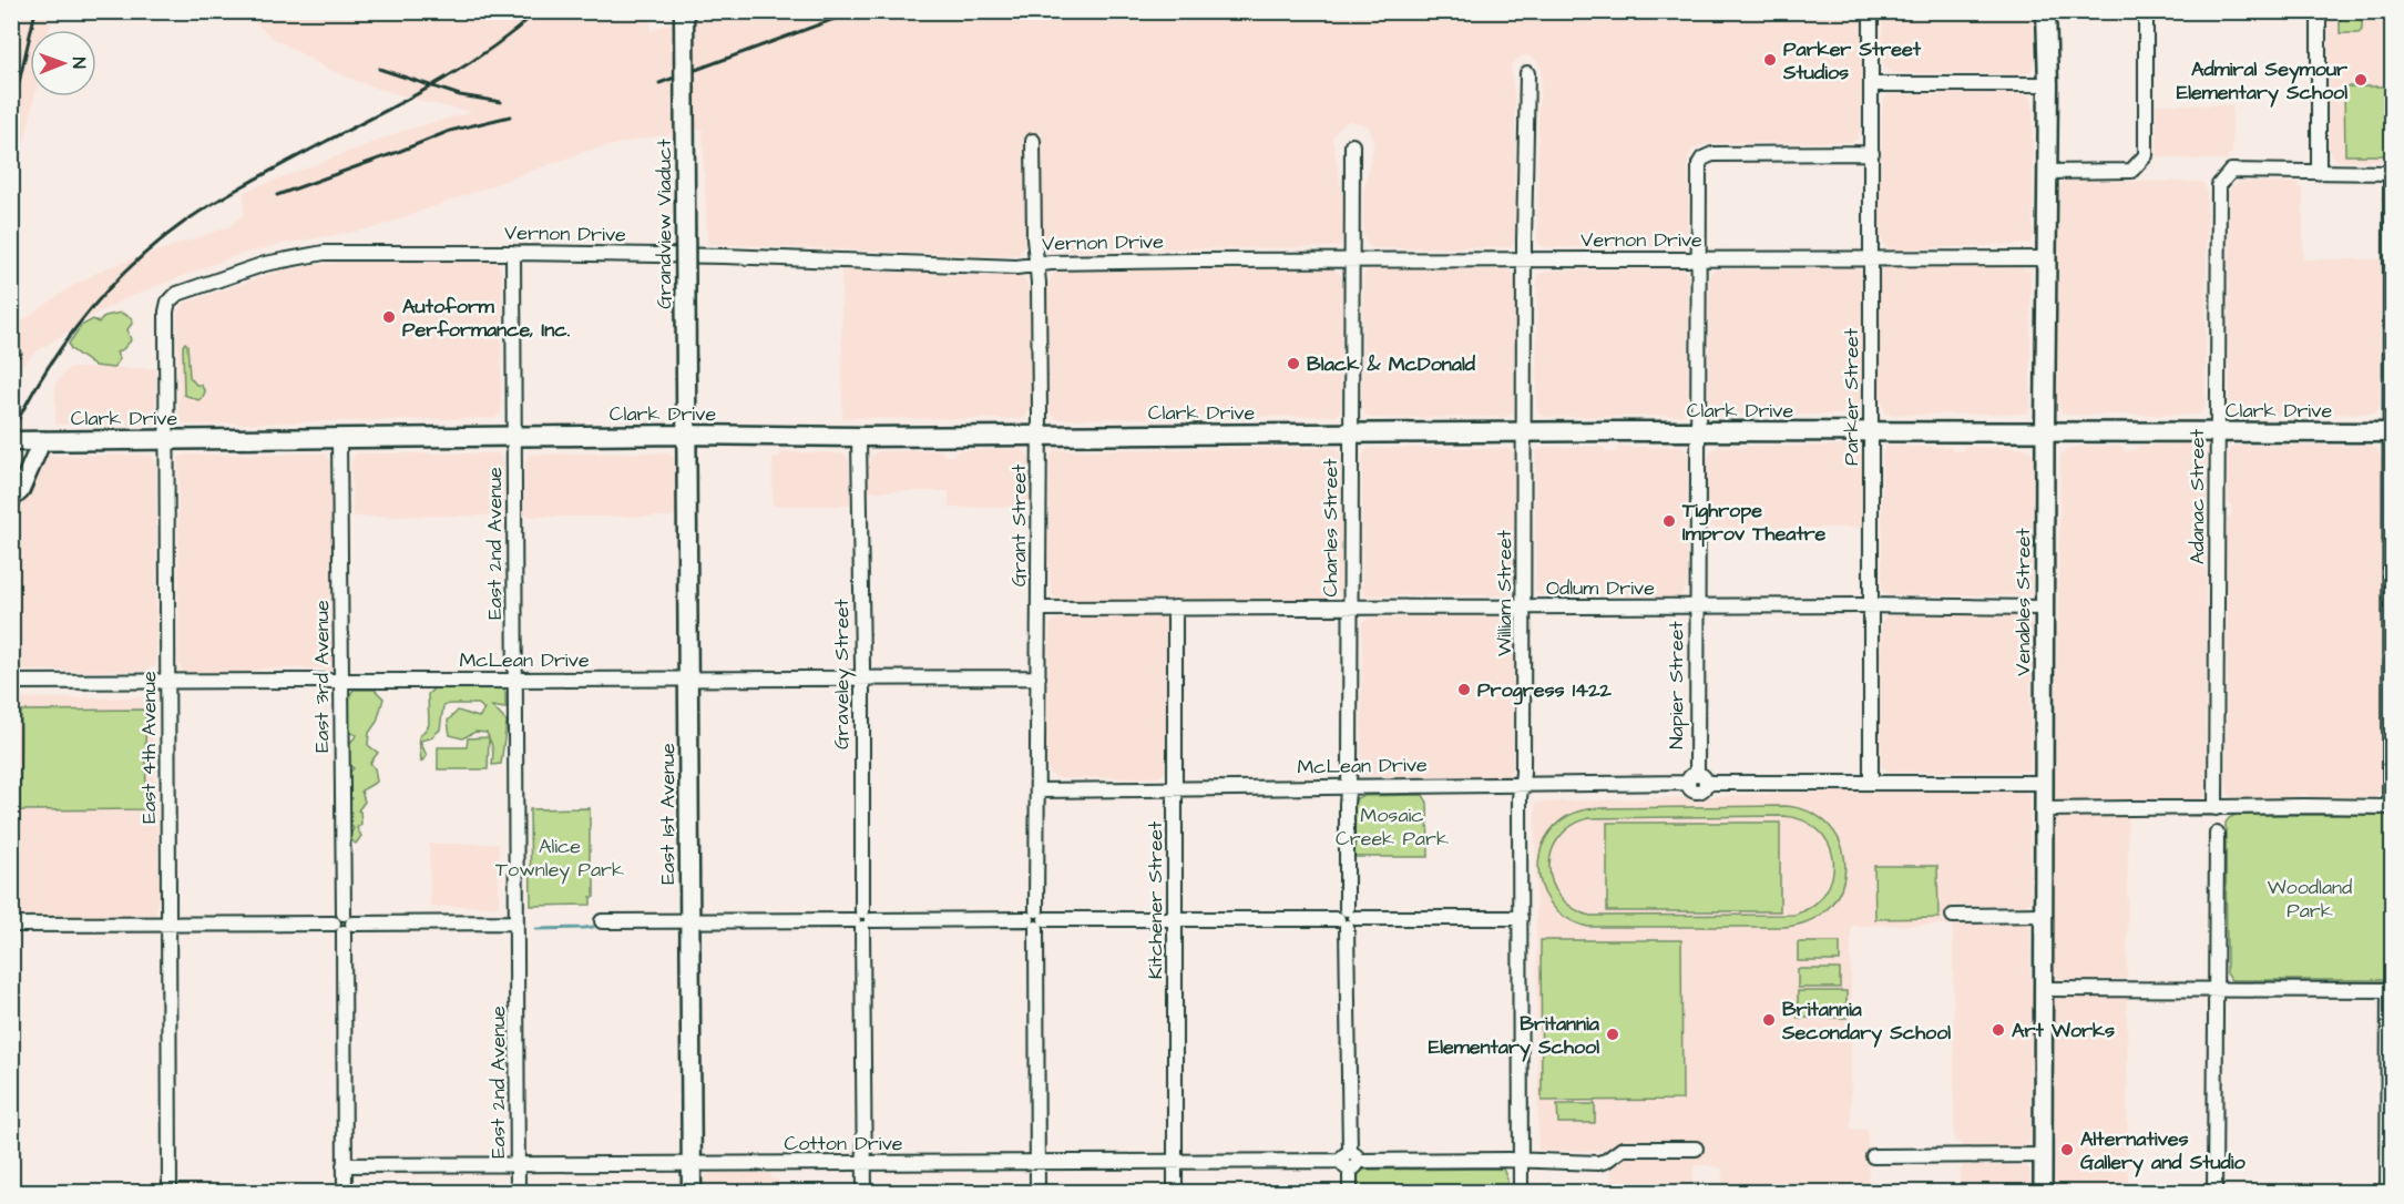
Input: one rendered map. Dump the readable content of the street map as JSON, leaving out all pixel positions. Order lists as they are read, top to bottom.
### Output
{
  "streets": {
    "main road": [
      "Grandview Viaduct",
      "Clark Drive",
      "Venables Street",
      "East 1st Avenue"
    ],
    "street": [
      "Vernon Drive",
      "Parker Street",
      "Adanac Street",
      "Grant Street",
      "Charles Street",
      "East 2nd Avenue",
      "Odlum Drive",
      "William Street",
      "McLean Drive",
      "Graveley Street",
      "East 3rd Avenue",
      "Napier Street",
      "East 4th Avenue",
      "Kitchener Street",
      "Cotton Drive"
    ]
  },
  "crossings": [
    ["Grandview Viaduct", "Clark Drive"],
    ["Grandview Viaduct", "East 1st Avenue"],
    ["Vernon Drive", "Parker Street"],
    ["Vernon Drive", "Grant Street"],
    ["Vernon Drive", "Charles Street"],
    ["Vernon Drive", "East 2nd Avenue"],
    ["Vernon Drive", "William Street"],
    ["Vernon Drive", "Venables Street"],
    ["Vernon Drive", "Napier Street"],
    ["Vernon Drive", "East 4th Avenue"],
    ["Parker Street", "Clark Drive"],
    ["Parker Street", "Odlum Drive"],
    ["Parker Street", "McLean Drive"],
    ["Parker Street", "Napier Street"],
    ["Clark Drive", "Adanac Street"],
    ["Clark Drive", "Grant Street"],
    ["Clark Drive", "Charles Street"],
    ["Clark Drive", "East 2nd Avenue"],
    ["Clark Drive", "William Street"],
    ["Clark Drive", "Venables Street"],
    ["Clark Drive", "Graveley Street"],
    ["Clark Drive", "East 3rd Avenue"],
    ["Clark Drive", "Napier Street"],
    ["Clark Drive", "East 4th Avenue"],
    ["Clark Drive", "East 1st Avenue"],
    ["Grant Street", "Odlum Drive"],
    ["Grant Street", "McLean Drive"],
    ["Grant Street", "Cotton Drive"],
    ["Charles Street", "Odlum Drive"],
    ["Charles Street", "McLean Drive"],
    ["Charles Street", "Cotton Drive"],
    ["East 2nd Avenue", "McLean Drive"],
    ["East 2nd Avenue", "Cotton Drive"],
    ["Odlum Drive", "William Street"],
    ["Odlum Drive", "Venables Street"],
    ["Odlum Drive", "Napier Street"],
    ["Odlum Drive", "Kitchener Street"],
    ["William Street", "McLean Drive"],
    ["William Street", "Cotton Drive"],
    ["Venables Street", "McLean Drive"],
    ["McLean Drive", "Graveley Street"],
    ["McLean Drive", "East 3rd Avenue"],
    ["McLean Drive", "Napier Street"],
    ["McLean Drive", "East 4th Avenue"],
    ["McLean Drive", "East 1st Avenue"],
    ["McLean Drive", "Kitchener Street"],
    ["Graveley Street", "Cotton Drive"],
    ["East 3rd Avenue", "Cotton Drive"],
    ["East 1st Avenue", "Cotton Drive"],
    ["Kitchener Street", "Cotton Drive"]
  ],
  "parks": ["Mosaic Creek Park", "Alice Townley Park", "Woodland Park"],
  "places": [
    "Parker Street Studios",
    "Admiral Seymour Elementary School",
    "Autoform Performance, Inc.",
    "Black & McDonald",
    "Tighrope Improv Theatre",
    "Progress 1422",
    "Britannia Secondary School",
    "Art Works",
    "Britannia Elementary School",
    "Alternatives Gallery and Studio"
  ],
  "north": "right"
}
